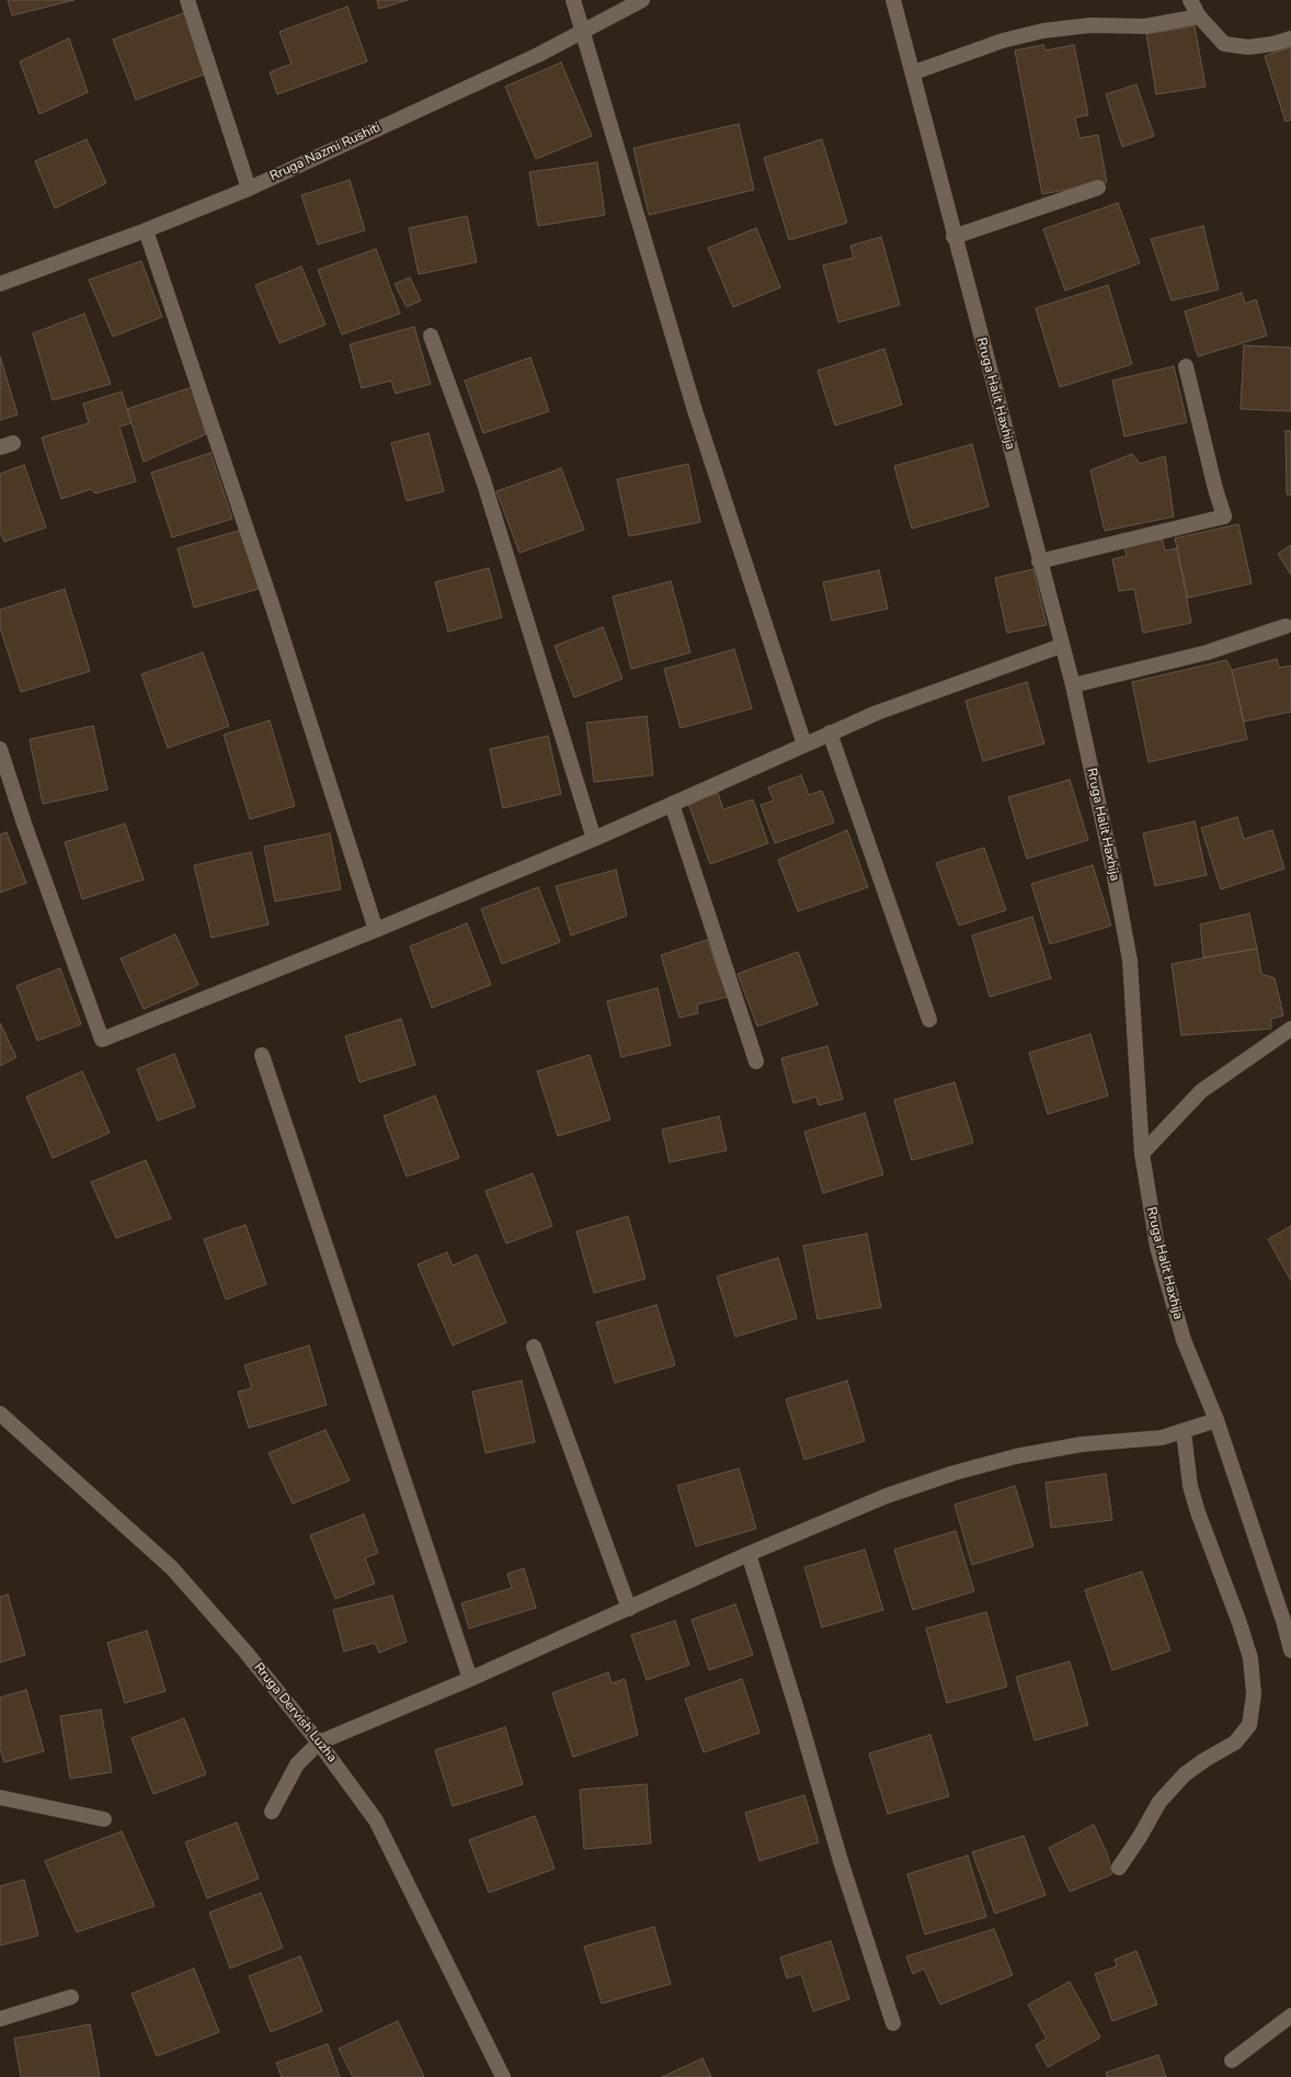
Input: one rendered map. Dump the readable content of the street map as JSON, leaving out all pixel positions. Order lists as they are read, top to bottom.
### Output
{
  "streets": {
    "street": ["Rruga Nazmi Rushiti", "Rruga Halit Haxhija", "Rruga Dervish Luzha"]
  }
}
